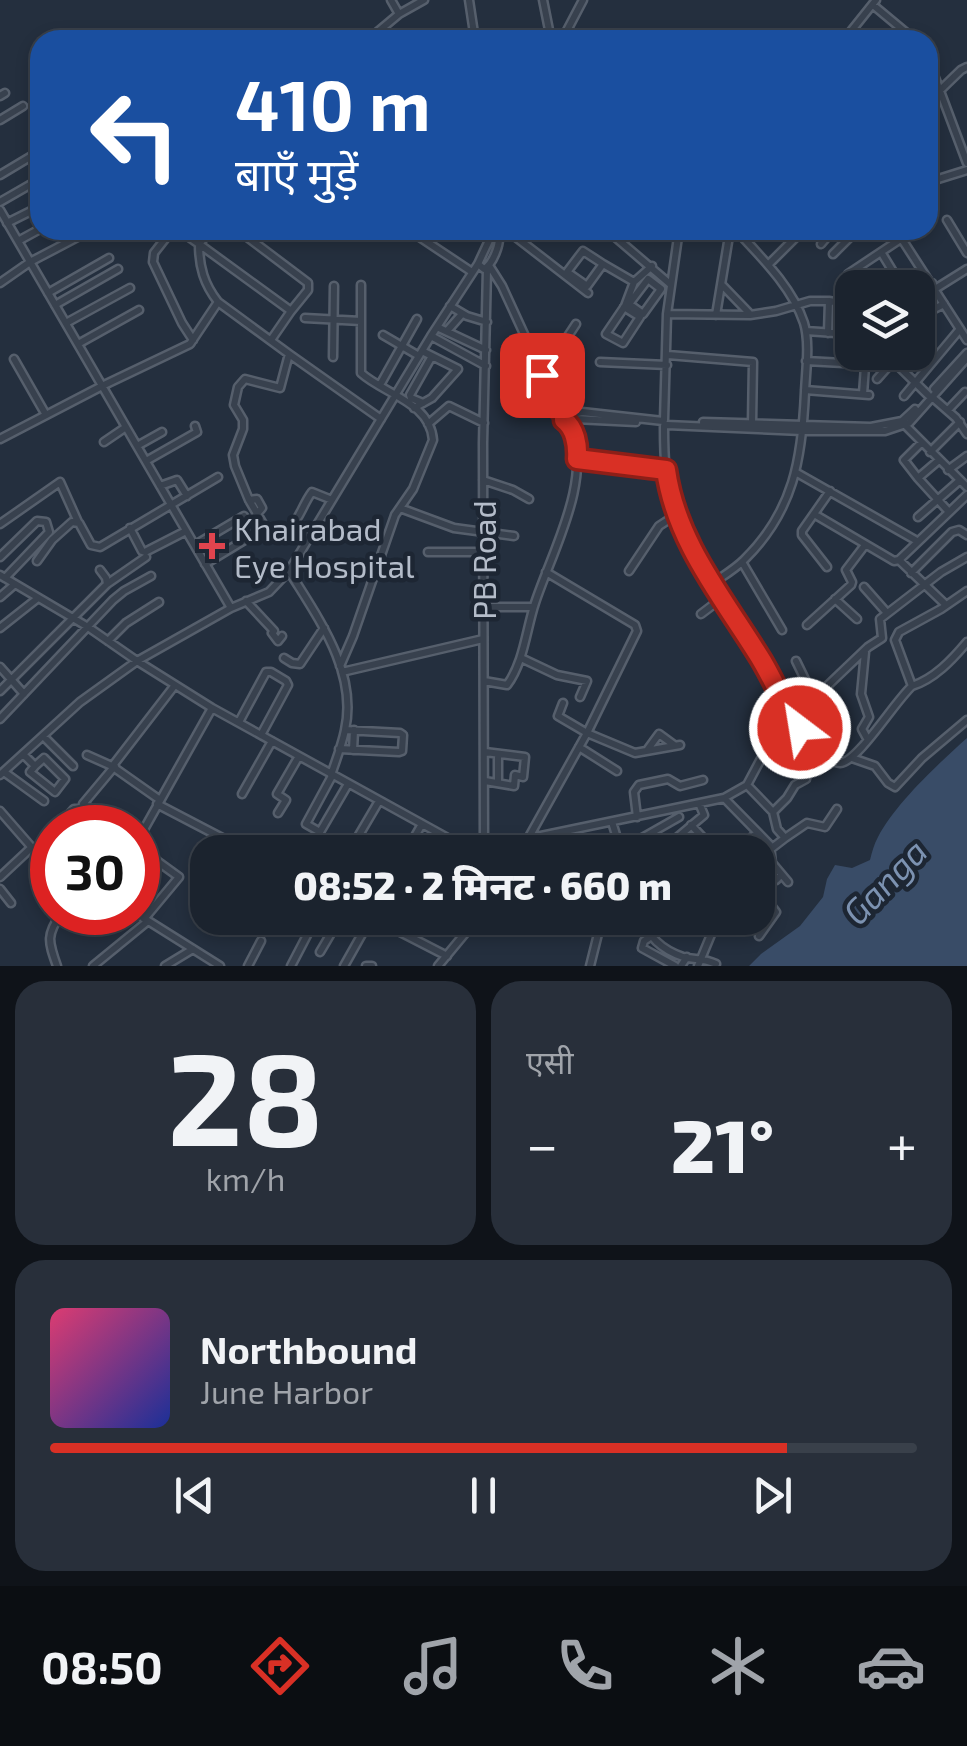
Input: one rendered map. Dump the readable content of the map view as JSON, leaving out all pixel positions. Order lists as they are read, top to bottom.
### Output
{
  "streets": {
    "street": ["PB Road"]
  },
  "water": ["Ganga"],
  "places": {
    "health": ["Khairabad Eye Hospital"]
  },
  "page": {
    "turn": ["410 m", "बाएँ मुड़ें"],
    "limit": "30",
    "trip": "08:52 · 2 मिनट · 660 m",
    "tile": [
      ["28", "km/h"],
      "एसी"
    ],
    "heat": ["−", "21°", "+"],
    "song": ["Northbound", "June Harbor"],
    "tabs": "08:50"
  }
}
